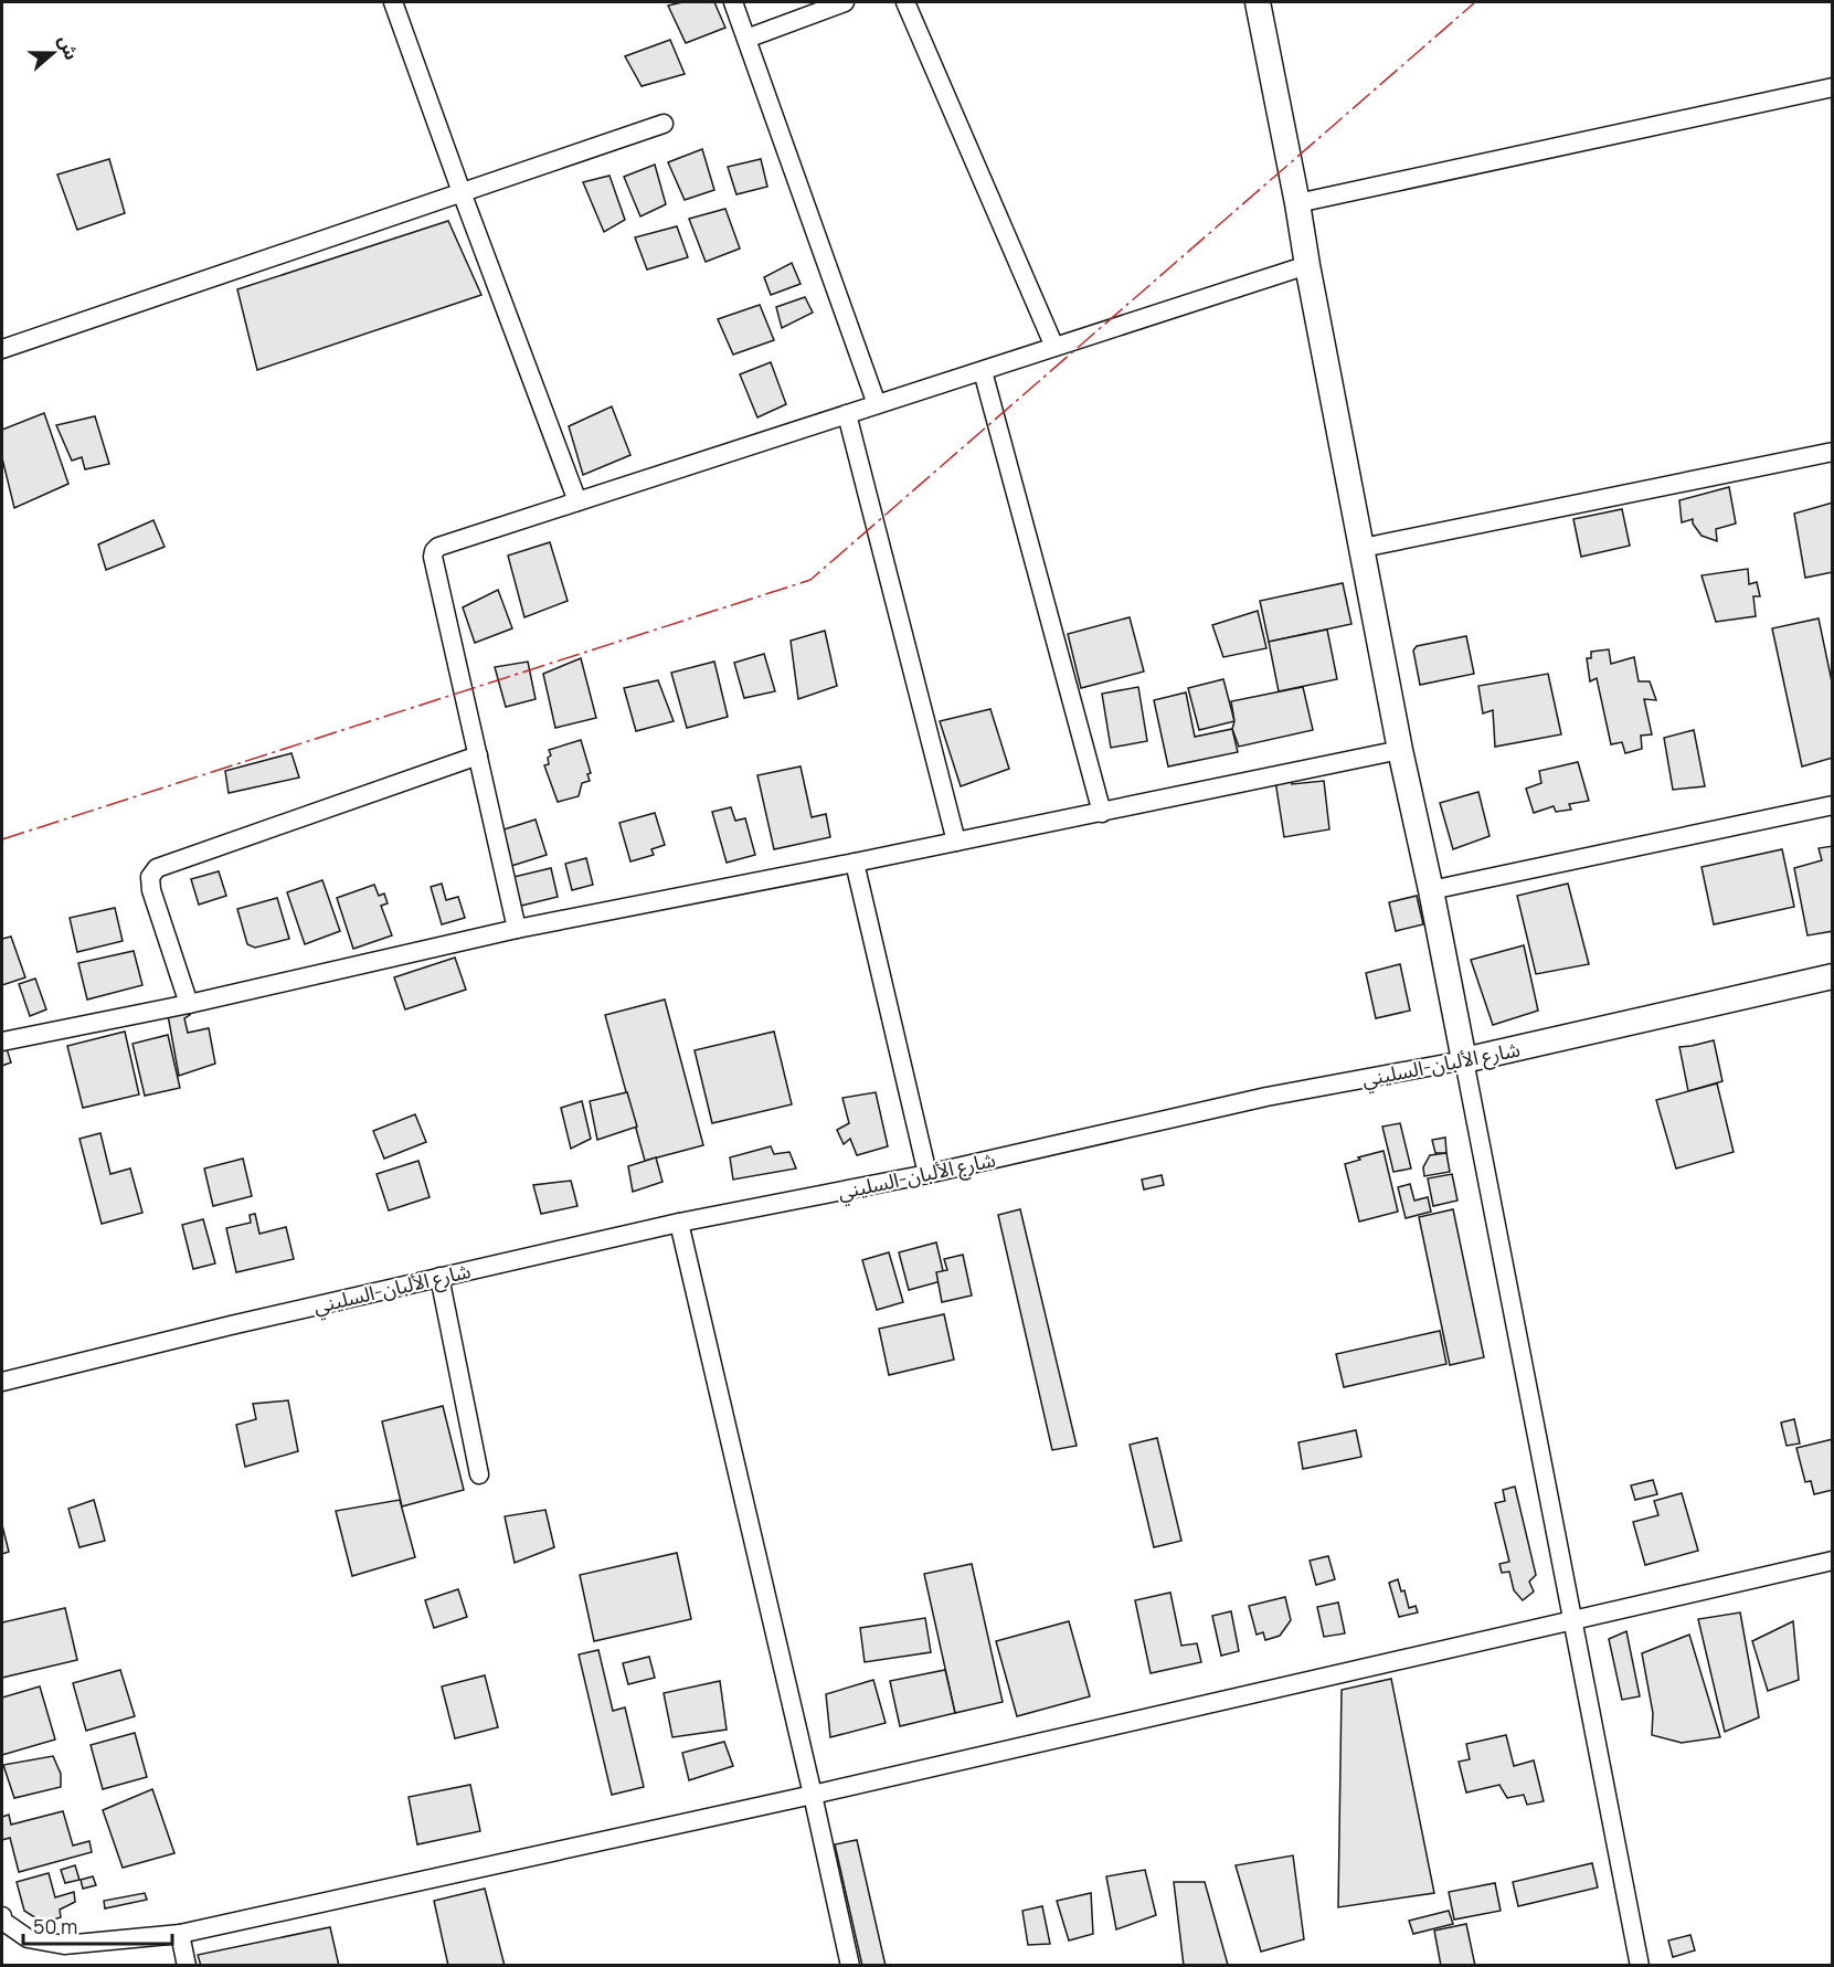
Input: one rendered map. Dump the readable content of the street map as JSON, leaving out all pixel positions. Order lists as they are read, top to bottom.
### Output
{
  "streets": {
    "street": ["شارع الألبان-السليني"]
  },
  "scale_bar": "50 m",
  "north": "right"
}
